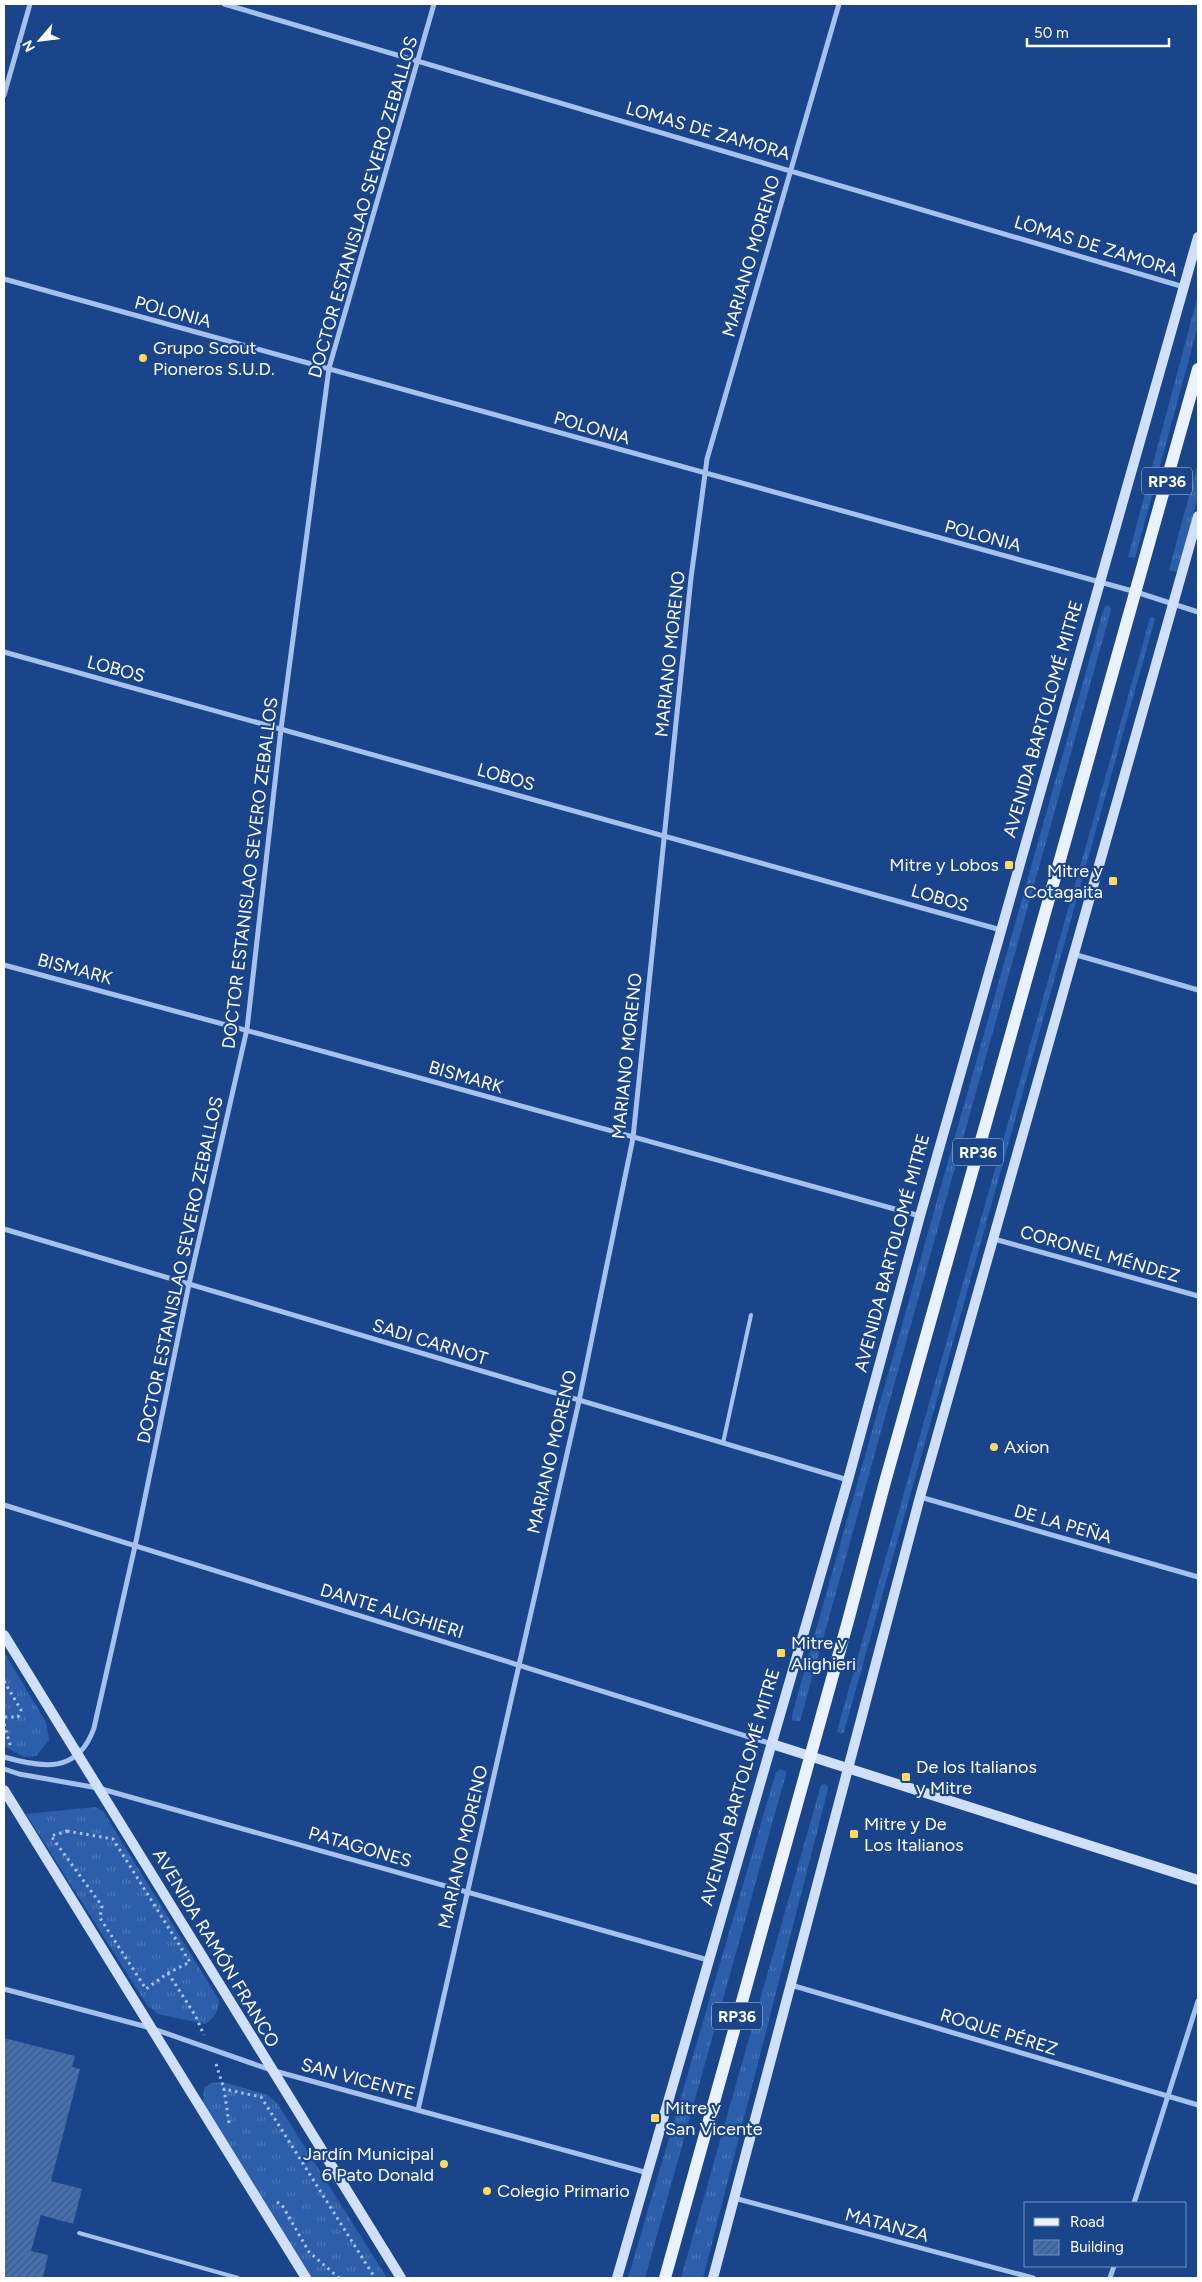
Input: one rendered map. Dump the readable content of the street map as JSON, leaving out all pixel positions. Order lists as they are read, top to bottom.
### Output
{
  "streets": {
    "main road": ["RP36"],
    "street": [
      "LOMAS DE ZAMORA",
      "DOCTOR ESTANISLAO SEVERO ZEBALLOS",
      "MARIANO MORENO",
      "POLONIA",
      "LOBOS",
      "AVENIDA BARTOLOMÉ MITRE",
      "BISMARK",
      "CORONEL MÉNDEZ",
      "SADI CARNOT",
      "DE LA PEÑA",
      "DANTE ALIGHIERI",
      "PATAGONES",
      "AVENIDA RAMÓN FRANCO",
      "ROQUE PÉREZ",
      "SAN VICENTE",
      "MATANZA"
    ]
  },
  "crossings": [
    ["LOMAS DE ZAMORA", "DOCTOR ESTANISLAO SEVERO ZEBALLOS"],
    ["LOMAS DE ZAMORA", "MARIANO MORENO"],
    ["LOMAS DE ZAMORA", "AVENIDA BARTOLOMÉ MITRE"],
    ["DOCTOR ESTANISLAO SEVERO ZEBALLOS", "POLONIA"],
    ["DOCTOR ESTANISLAO SEVERO ZEBALLOS", "LOBOS"],
    ["DOCTOR ESTANISLAO SEVERO ZEBALLOS", "BISMARK"],
    ["DOCTOR ESTANISLAO SEVERO ZEBALLOS", "SADI CARNOT"],
    ["DOCTOR ESTANISLAO SEVERO ZEBALLOS", "DANTE ALIGHIERI"],
    ["DOCTOR ESTANISLAO SEVERO ZEBALLOS", "AVENIDA RAMÓN FRANCO"],
    ["MARIANO MORENO", "POLONIA"],
    ["MARIANO MORENO", "LOBOS"],
    ["MARIANO MORENO", "BISMARK"],
    ["MARIANO MORENO", "SADI CARNOT"],
    ["MARIANO MORENO", "DANTE ALIGHIERI"],
    ["MARIANO MORENO", "PATAGONES"],
    ["MARIANO MORENO", "SAN VICENTE"],
    ["POLONIA", "RP36"],
    ["POLONIA", "AVENIDA BARTOLOMÉ MITRE"],
    ["LOBOS", "AVENIDA BARTOLOMÉ MITRE"],
    ["AVENIDA BARTOLOMÉ MITRE", "BISMARK"],
    ["AVENIDA BARTOLOMÉ MITRE", "SADI CARNOT"],
    ["AVENIDA BARTOLOMÉ MITRE", "DANTE ALIGHIERI"],
    ["AVENIDA BARTOLOMÉ MITRE", "PATAGONES"],
    ["AVENIDA BARTOLOMÉ MITRE", "SAN VICENTE"],
    ["PATAGONES", "AVENIDA RAMÓN FRANCO"],
    ["AVENIDA RAMÓN FRANCO", "SAN VICENTE"]
  ],
  "places": {
    "other": [
      "Grupo Scout Pioneros S.U.D.",
      "Axion",
      "Jardín Municipal 6 Pato Donald",
      "Colegio Primario"
    ],
    "transit": [
      "Mitre y Lobos",
      "Mitre y Cotagaita",
      "Mitre y Alighieri",
      "De los Italianos y Mitre",
      "Mitre y De Los Italianos",
      "Mitre y San Vicente"
    ]
  },
  "legend": ["Road", "Building"],
  "scale_bar": "50 m",
  "north": "bottom left"
}
